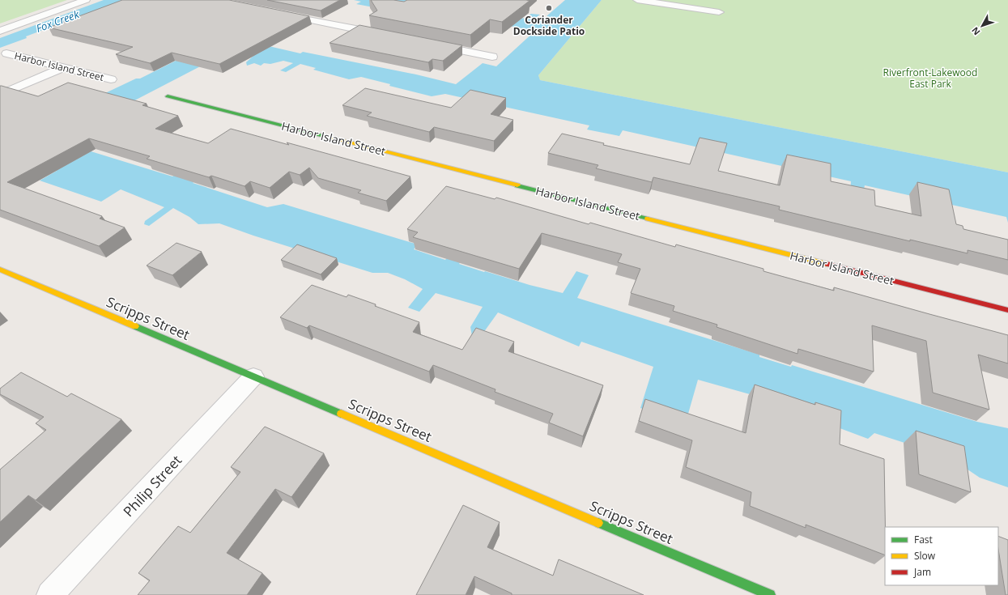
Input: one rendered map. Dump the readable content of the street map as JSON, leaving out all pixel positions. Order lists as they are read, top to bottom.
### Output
{
  "streets": {
    "street": ["Harbor Island Street", "Scripps Street", "Philip Street"]
  },
  "crossings": [
    ["Scripps Street", "Philip Street"]
  ],
  "water": ["Fox Creek"],
  "parks": ["Riverfront-Lakewood East Park"],
  "places": ["Coriander Dockside Patio"],
  "legend": ["Fast", "Slow", "Jam"],
  "north": "bottom left"
}
